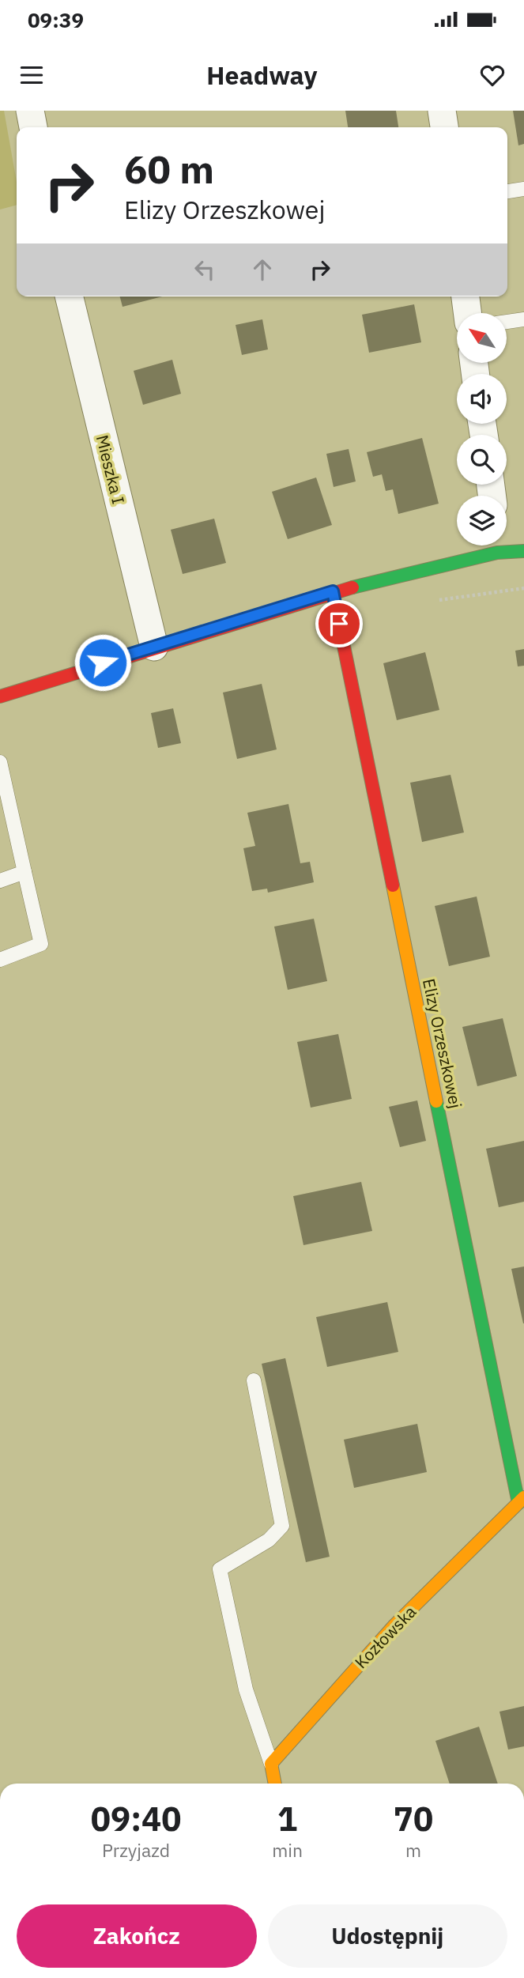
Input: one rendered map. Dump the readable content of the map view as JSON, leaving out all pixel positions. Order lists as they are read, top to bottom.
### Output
{
  "streets": {
    "street": ["Mieszka I", "Elizy Orzeszkowej", "Kozłowska"]
  },
  "crossings": [
    ["Elizy Orzeszkowej", "Kozłowska"]
  ],
  "north": "top left",
  "page": {
    "status": "09:39",
    "header": "Headway",
    "turn": ["60 m", "Elizy Orzeszkowej"],
    "eta": [
      "09:40",
      "Przyjazd",
      "1",
      "min",
      "70",
      "m"
    ],
    "buttons": ["Zakończ", "Udostępnij"]
  }
}
